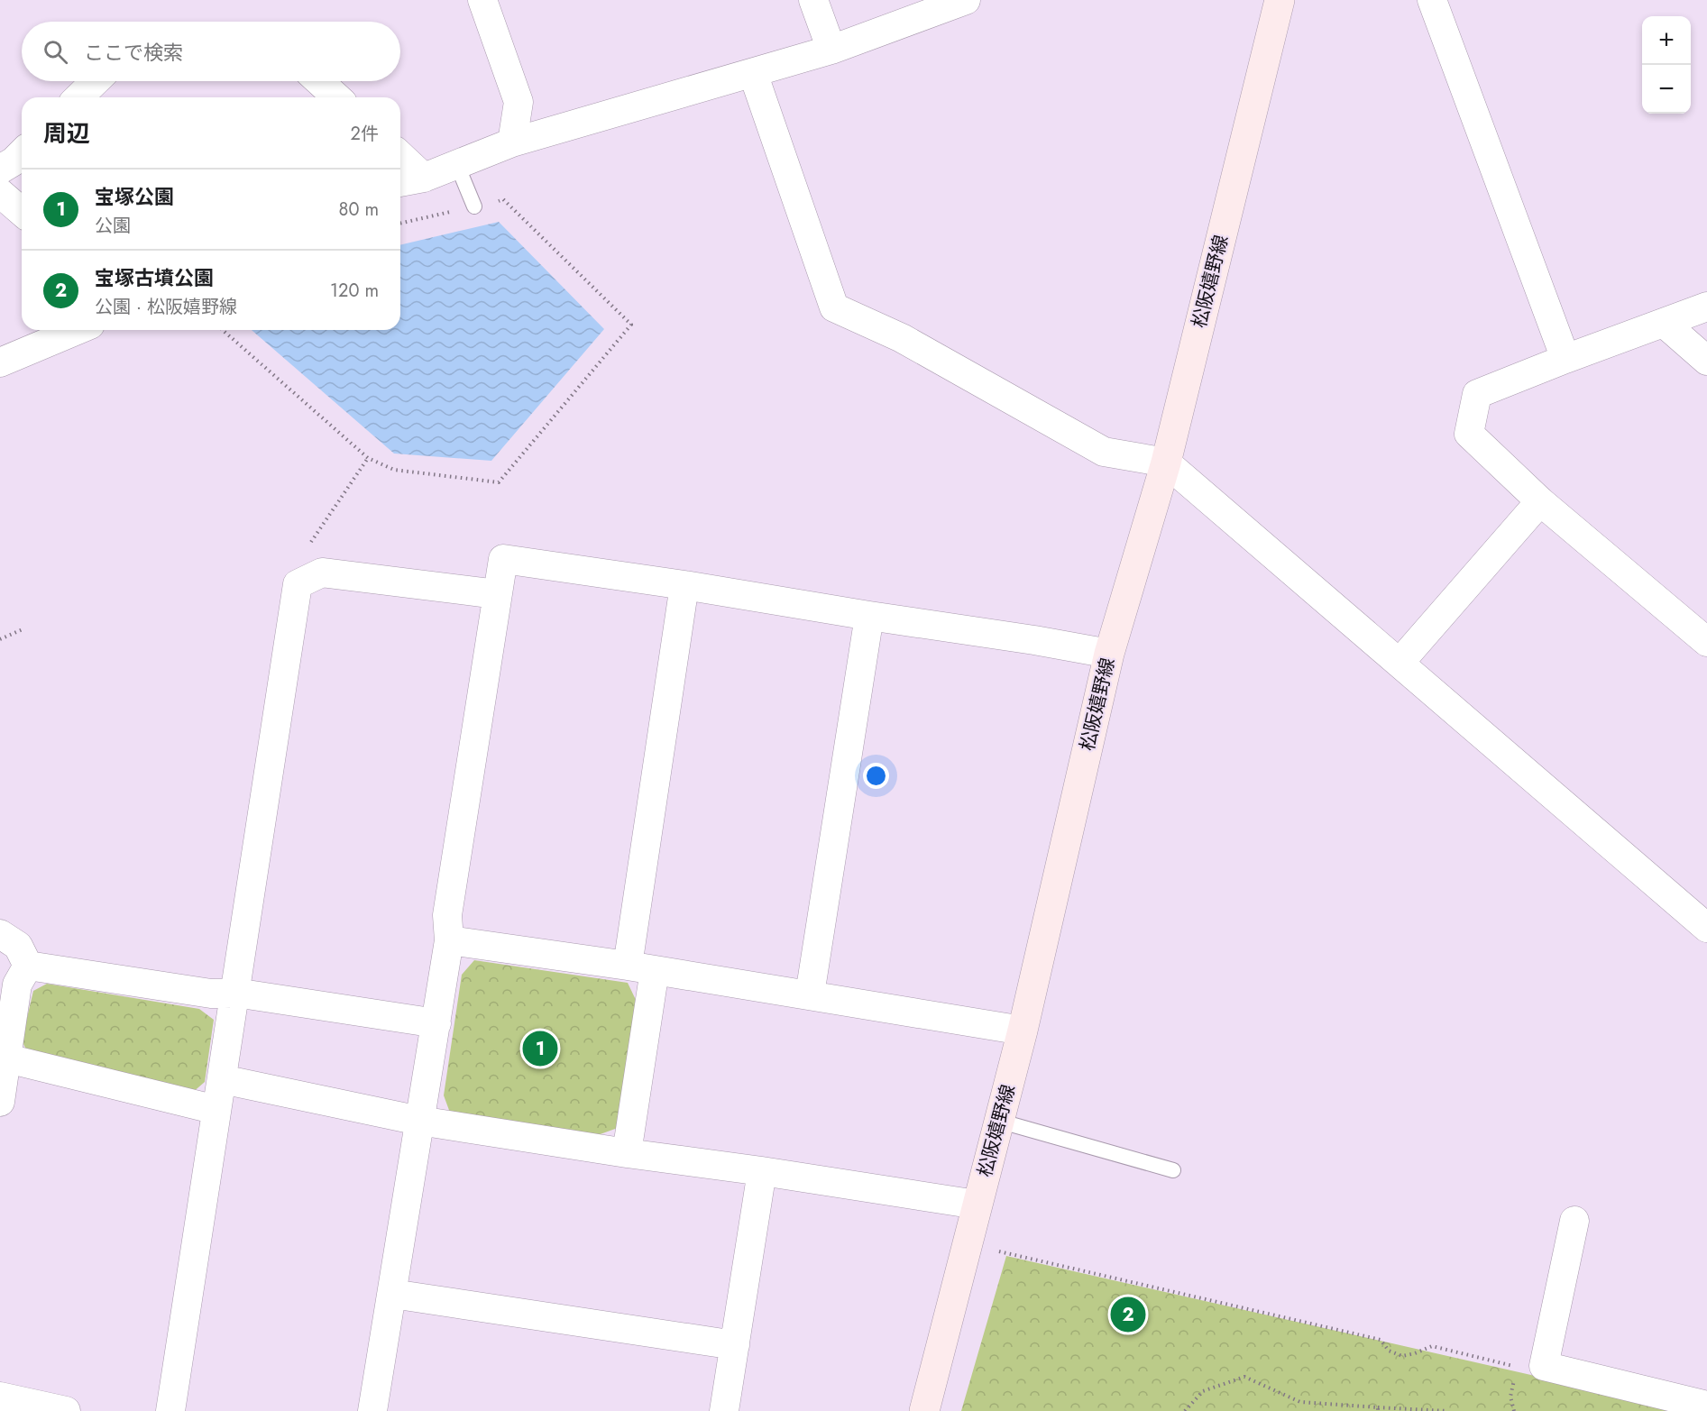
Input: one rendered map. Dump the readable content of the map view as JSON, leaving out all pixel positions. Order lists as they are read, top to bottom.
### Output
{
  "streets": {
    "main road": ["松阪嬉野線"]
  },
  "page": {
    "map_buttons": ["+", "−"],
    "search": "ここで検索",
    "heading": ["周辺", "2件"],
    "list": [
      {
        "mark": "1",
        "name": "宝塚公園",
        "note": "公園",
        "value": "80 m"
      },
      {
        "mark": "2",
        "name": "宝塚古墳公園",
        "note": "公園 · 松阪嬉野線",
        "value": "120 m"
      }
    ],
    "pins": ["1", "2"]
  }
}
